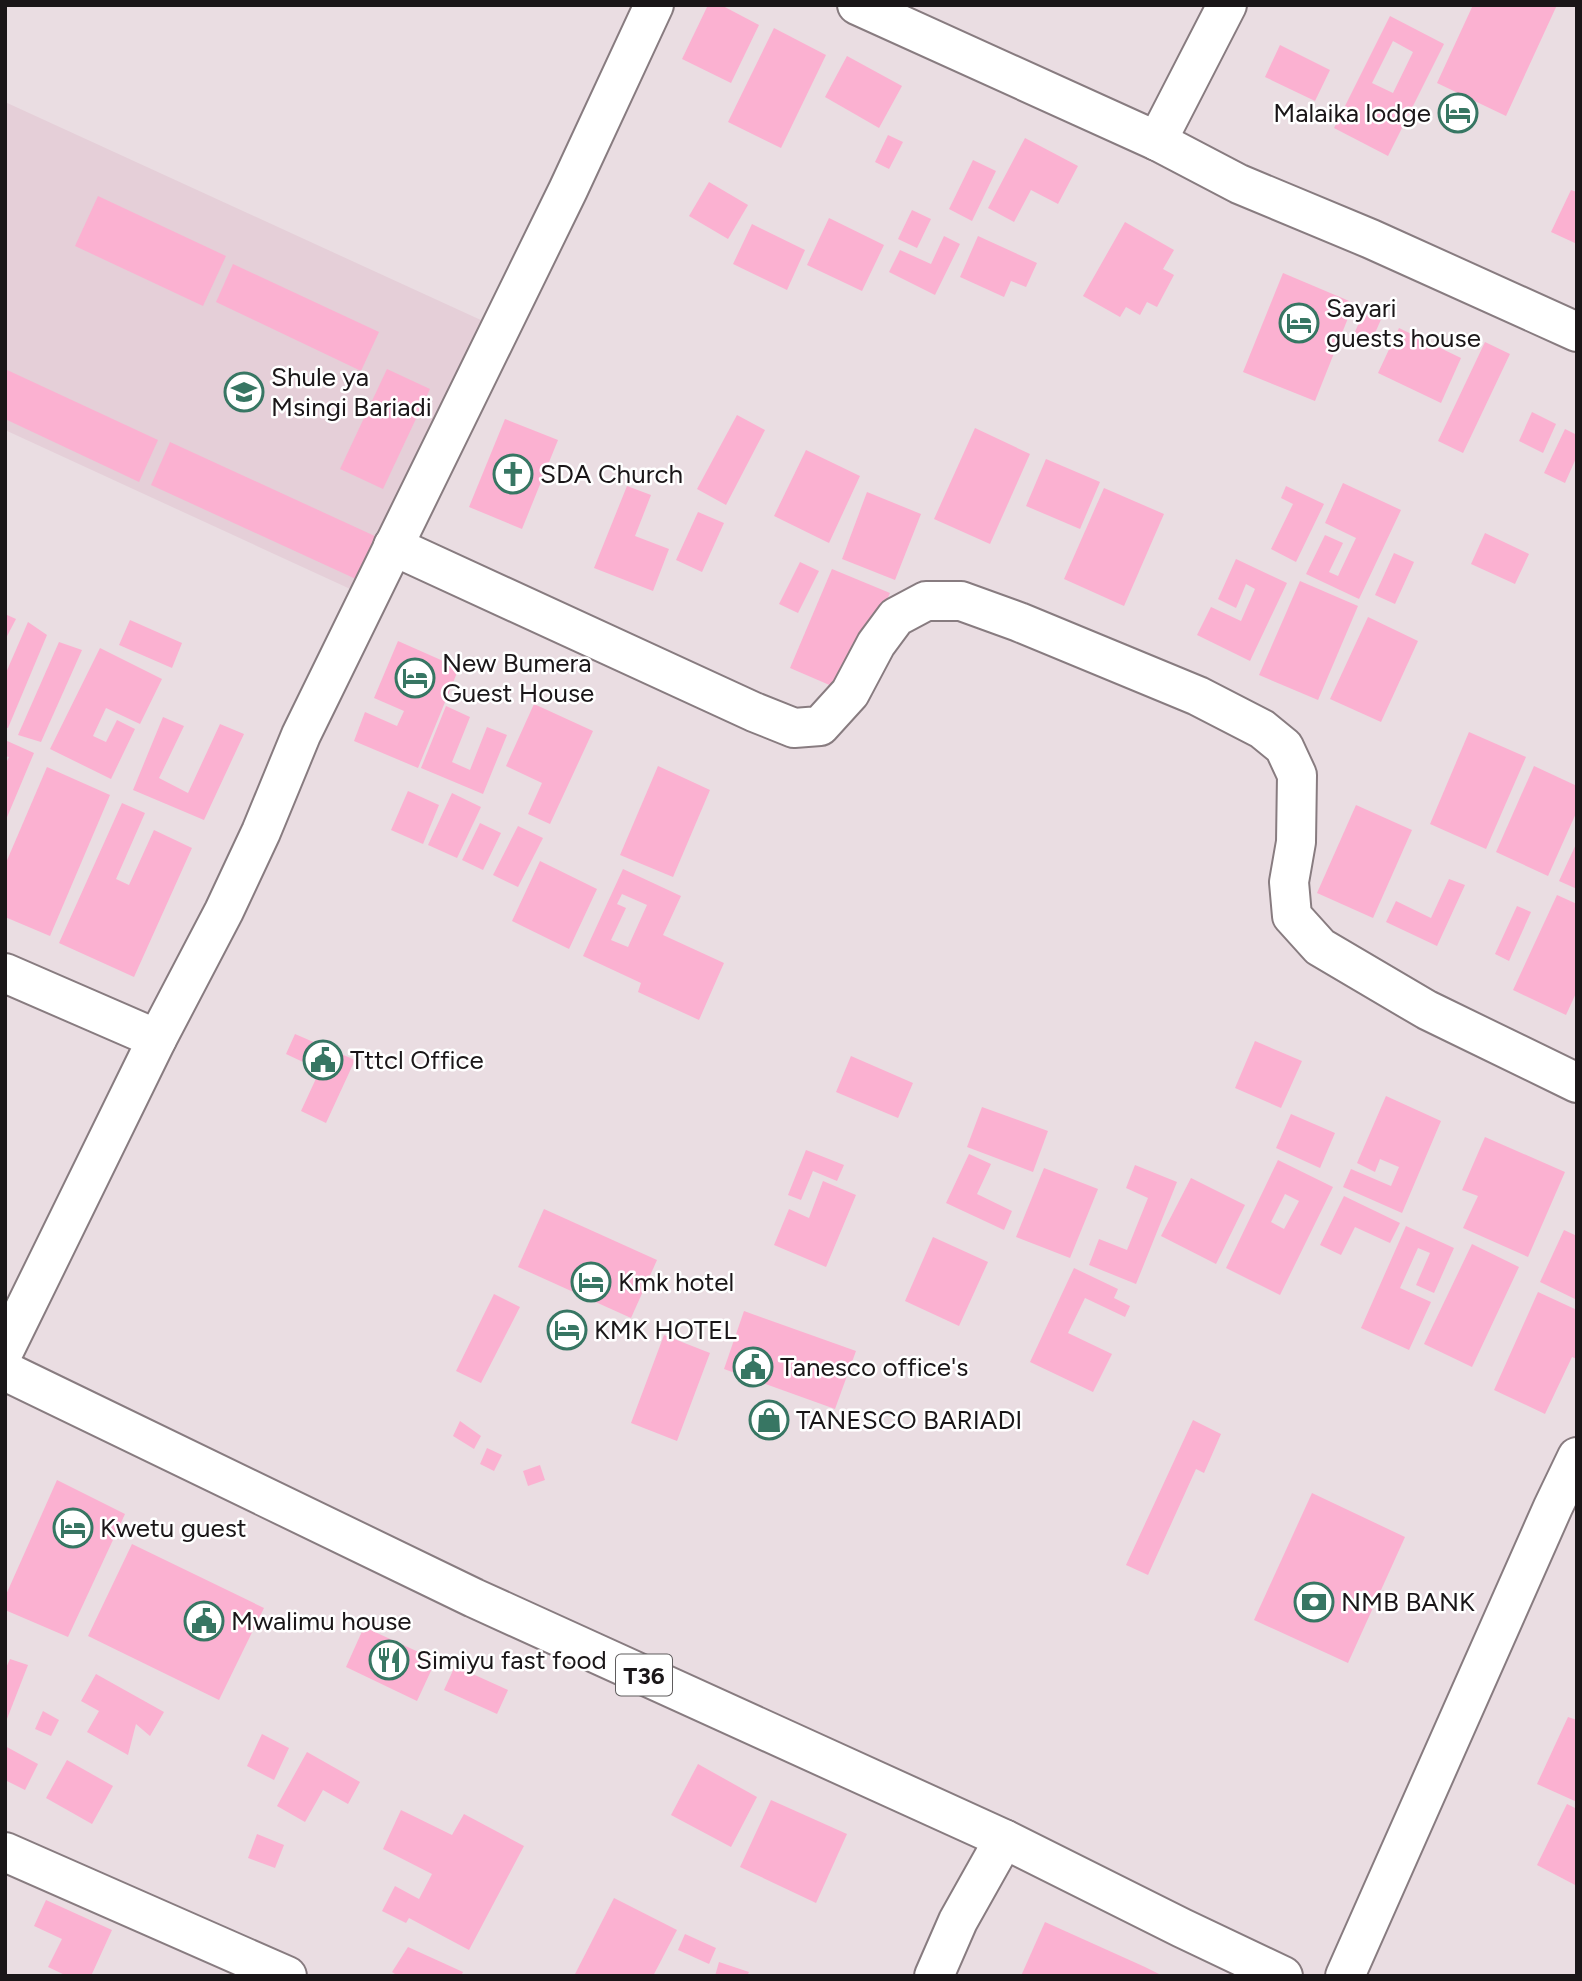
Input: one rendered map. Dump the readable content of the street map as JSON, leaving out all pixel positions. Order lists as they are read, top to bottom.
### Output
{
  "streets": {
    "main road": ["T36"]
  },
  "places": {
    "hotel": [
      "Malaika lodge",
      "Sayari guests house",
      "New Bumera Guest House",
      "Kmk hotel",
      "KMK HOTEL",
      "Kwetu guest"
    ],
    "school or university": ["Shule ya Msingi Bariadi"],
    "church": ["SDA Church"],
    "public building": ["Tttcl Office", "Tanesco office's", "Mwalimu house"],
    "shop": ["TANESCO BARIADI"],
    "bank": ["NMB BANK"],
    "restaurant": ["Simiyu fast food"]
  }
}
